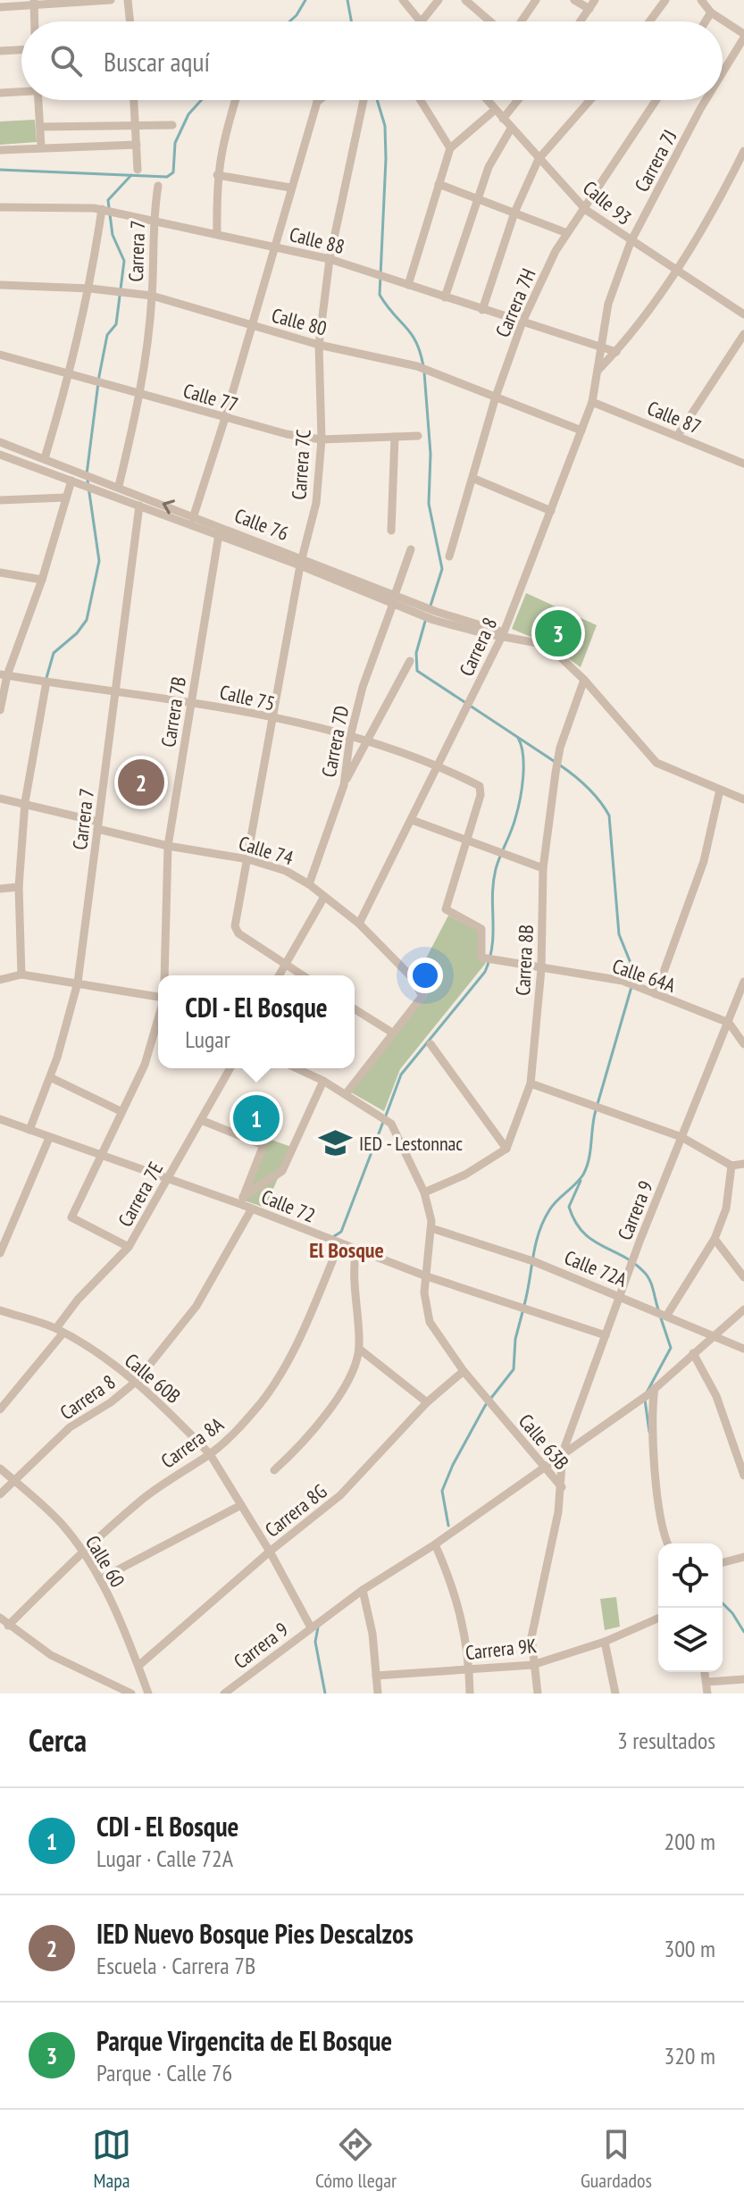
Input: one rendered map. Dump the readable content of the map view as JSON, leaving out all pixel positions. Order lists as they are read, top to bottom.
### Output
{
  "streets": {
    "street": [
      "Carrera 7J",
      "Calle 93",
      "Calle 88",
      "Carrera 7",
      "Carrera 7H",
      "Calle 80",
      "Calle 77",
      "Calle 87",
      "Carrera 7C",
      "Calle 76",
      "Carrera 8",
      "Calle 75",
      "Carrera 7B",
      "Carrera 7D",
      "Calle 74",
      "Carrera 8B",
      "Calle 64A",
      "Carrera 7E",
      "Calle 72",
      "Carrera 9",
      "Calle 72A",
      "Calle 60B",
      "Calle 63B",
      "Carrera 8A",
      "Carrera 8G",
      "Calle 60",
      "Carrera 9K"
    ]
  },
  "crossings": [
    ["Carrera 7J", "Calle 93"],
    ["Carrera 7J", "Calle 88"],
    ["Carrera 7J", "Carrera 8"],
    ["Calle 93", "Carrera 7H"],
    ["Calle 88", "Carrera 7"],
    ["Calle 88", "Carrera 7H"],
    ["Calle 88", "Carrera 7C"],
    ["Calle 88", "Carrera 8"],
    ["Carrera 7", "Calle 80"],
    ["Carrera 7", "Calle 77"],
    ["Carrera 7", "Calle 76"],
    ["Carrera 7", "Calle 75"],
    ["Carrera 7", "Calle 74"],
    ["Carrera 7", "Calle 72"],
    ["Carrera 7H", "Calle 80"],
    ["Calle 80", "Carrera 7C"],
    ["Calle 80", "Carrera 8"],
    ["Calle 77", "Carrera 7C"],
    ["Calle 87", "Carrera 8"],
    ["Carrera 7C", "Calle 76"],
    ["Carrera 7C", "Calle 75"],
    ["Carrera 7C", "Calle 74"],
    ["Calle 76", "Carrera 8"],
    ["Calle 76", "Carrera 7B"],
    ["Calle 76", "Carrera 7D"],
    ["Calle 76", "Carrera 8B"],
    ["Carrera 8", "Calle 75"],
    ["Carrera 8", "Calle 74"],
    ["Carrera 8", "Calle 72"],
    ["Carrera 8", "Calle 60B"],
    ["Carrera 8", "Calle 60"],
    ["Calle 75", "Carrera 7B"],
    ["Calle 75", "Carrera 7D"],
    ["Calle 75", "Calle 64A"],
    ["Carrera 7B", "Calle 74"],
    ["Carrera 7D", "Calle 74"],
    ["Carrera 8B", "Calle 64A"],
    ["Calle 64A", "Carrera 9"],
    ["Carrera 7E", "Calle 72"],
    ["Carrera 7E", "Calle 60B"],
    ["Calle 72", "Carrera 9"],
    ["Calle 72", "Calle 63B"],
    ["Calle 72", "Carrera 8A"],
    ["Carrera 9", "Calle 72A"],
    ["Carrera 9", "Calle 60B"],
    ["Carrera 9", "Calle 63B"],
    ["Calle 72A", "Calle 63B"],
    ["Calle 60B", "Carrera 8A"],
    ["Calle 60B", "Carrera 8G"],
    ["Calle 63B", "Carrera 8G"],
    ["Calle 63B", "Carrera 9K"],
    ["Carrera 8A", "Calle 60"],
    ["Carrera 8G", "Calle 60"]
  ],
  "districts": ["El Bosque"],
  "places": {
    "school or university": ["IED - Lestonnac"]
  },
  "page": {
    "search": "Buscar aquí",
    "pins": ["3", "2", "1"],
    "popup": ["CDI - El Bosque", "Lugar"],
    "heading": ["Cerca", "3 resultados"],
    "list": [
      {
        "mark": "1",
        "name": "CDI - El Bosque",
        "note": "Lugar · Calle 72A",
        "value": "200 m"
      },
      {
        "mark": "2",
        "name": "IED Nuevo Bosque Pies Descalzos",
        "note": "Escuela · Carrera 7B",
        "value": "300 m"
      },
      {
        "mark": "3",
        "name": "Parque Virgencita de El Bosque",
        "note": "Parque · Calle 76",
        "value": "320 m"
      }
    ],
    "nav": ["Mapa", "Cómo llegar", "Guardados"]
  }
}
